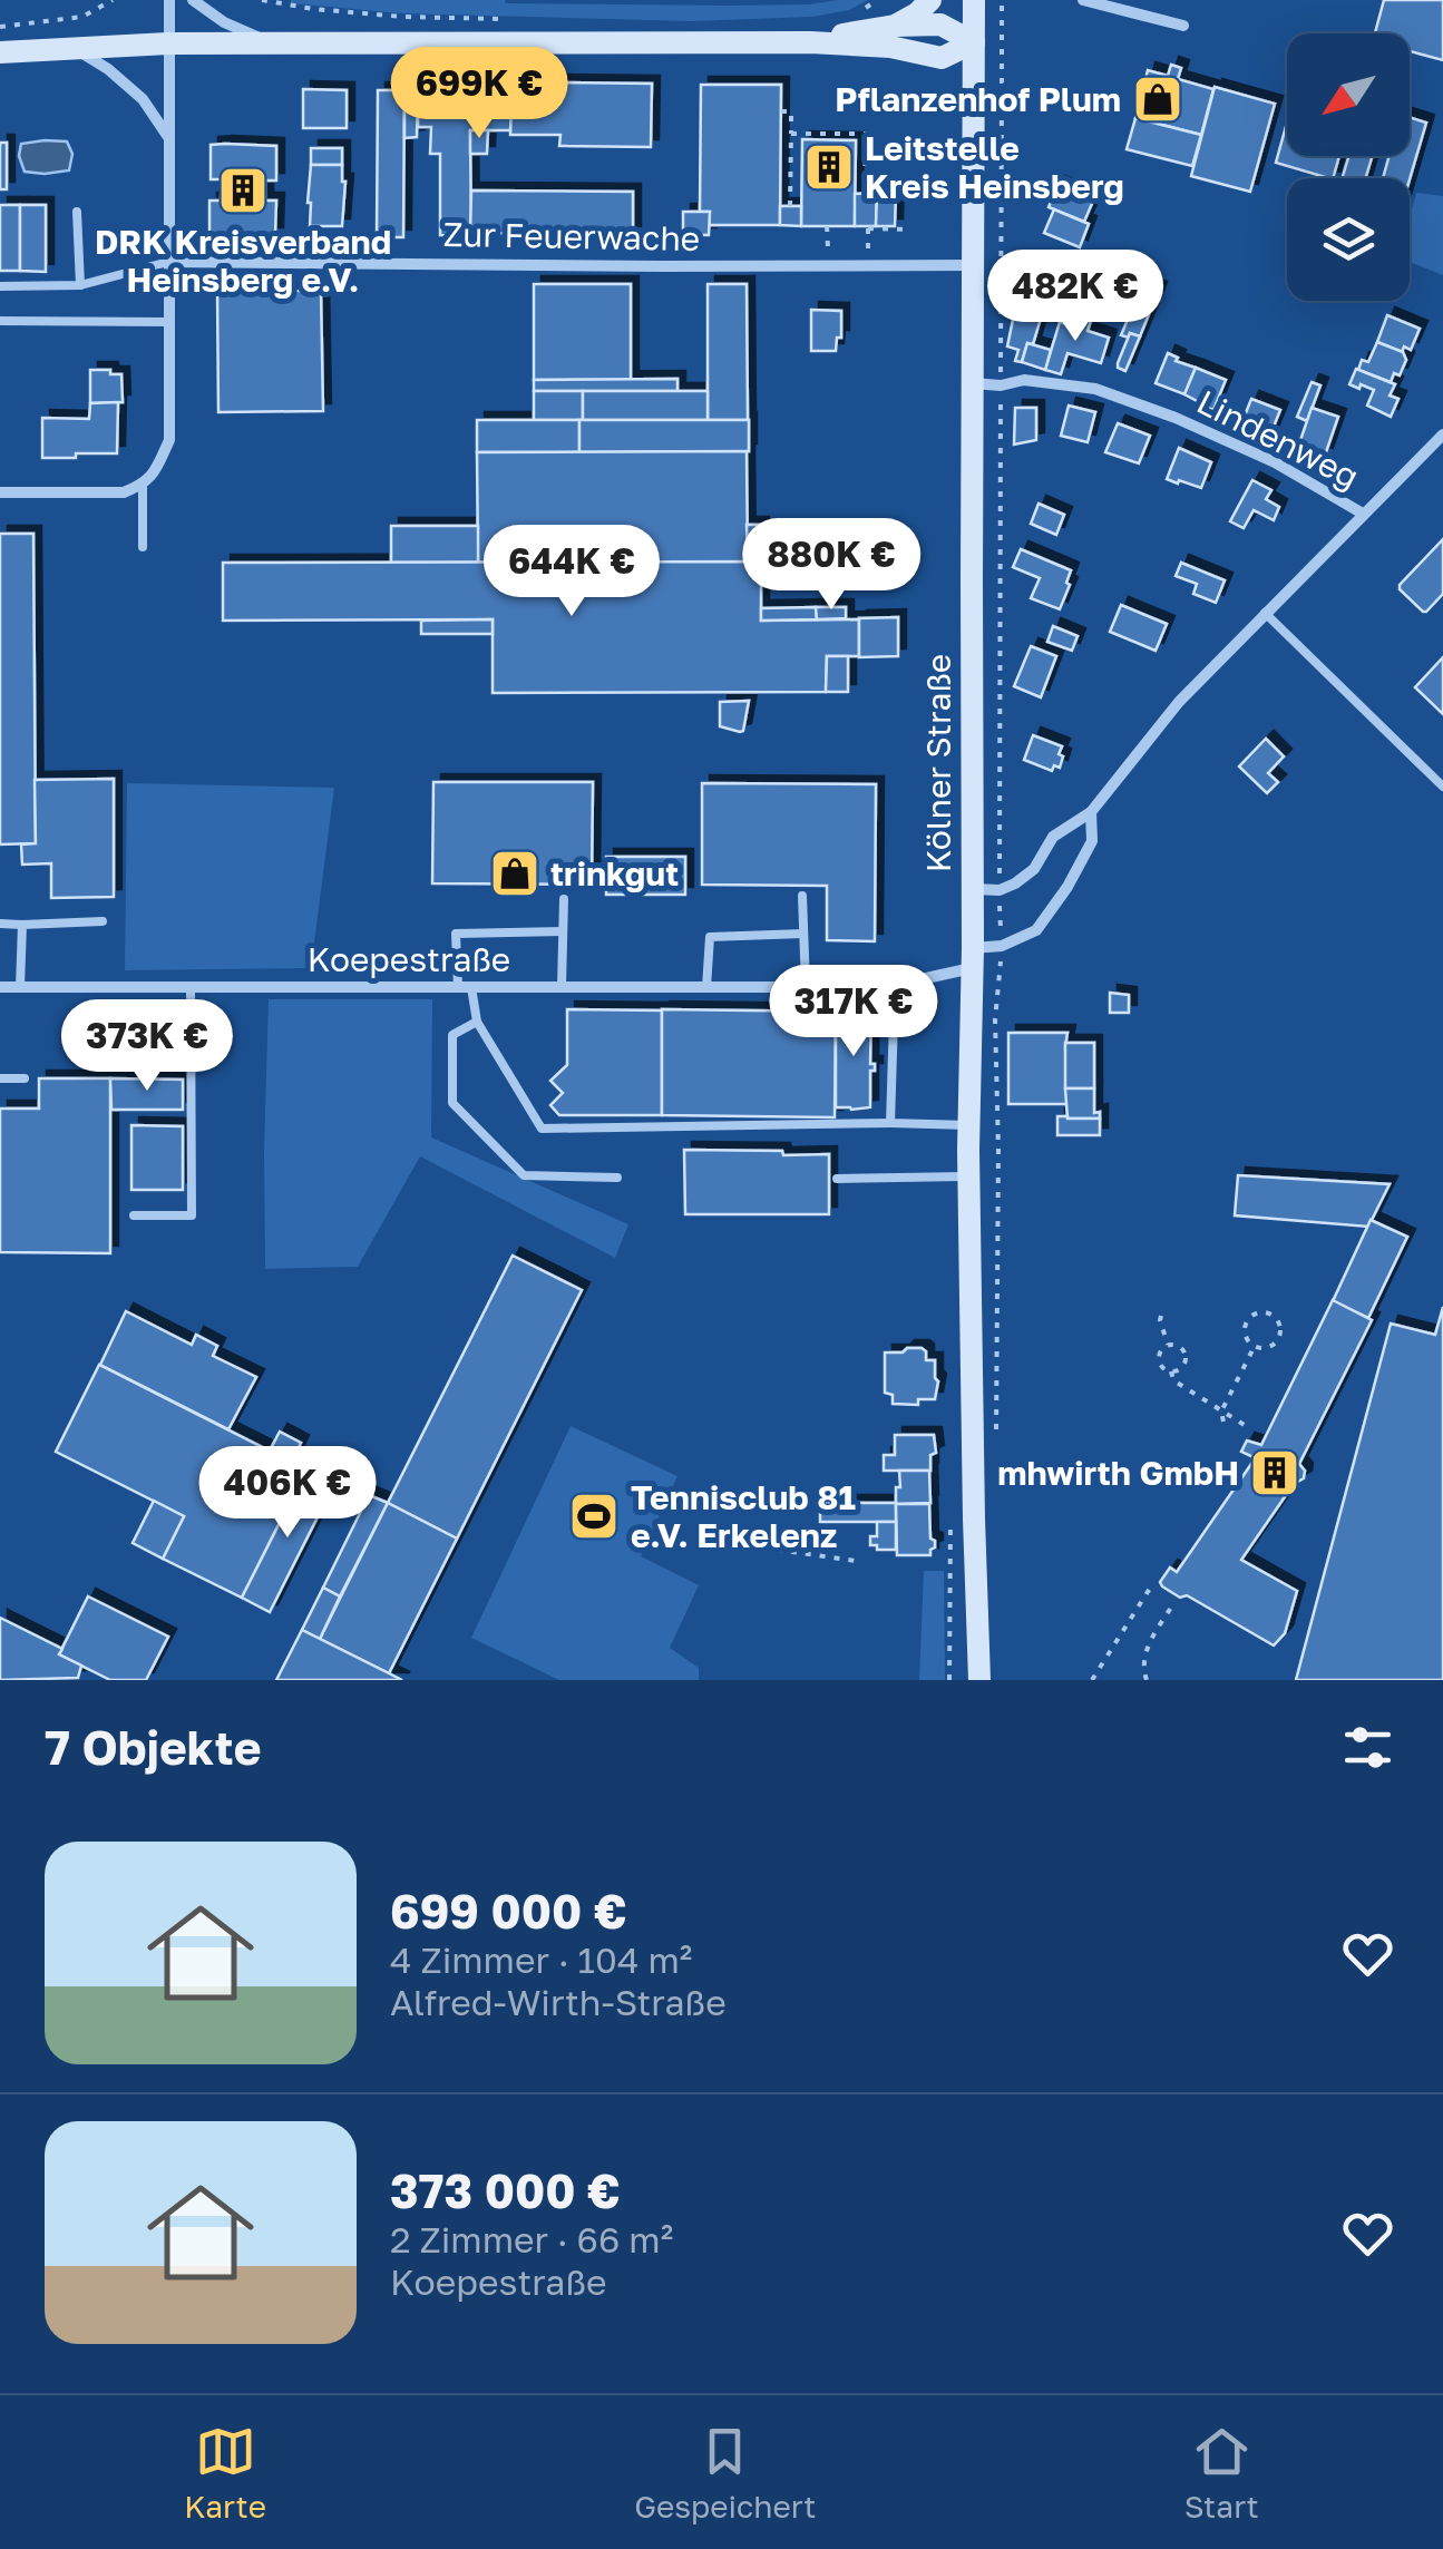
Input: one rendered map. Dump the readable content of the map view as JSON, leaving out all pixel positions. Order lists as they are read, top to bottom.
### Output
{
  "streets": {
    "main road": ["Kölner Straße"],
    "street": ["Zur Feuerwache", "Lindenweg", "Koepestraße"]
  },
  "crossings": [
    ["Zur Feuerwache", "Kölner Straße"],
    ["Lindenweg", "Kölner Straße"],
    ["Kölner Straße", "Koepestraße"]
  ],
  "places": {
    "shop": ["Pflanzenhof Plum", "trinkgut"],
    "building": ["Leitstelle Kreis Heinsberg", "DRK Kreisverband Heinsberg e.V.", "mhwirth GmbH"],
    "sports": ["Tennisclub 81 e.V. Erkelenz"]
  },
  "north": "bottom left",
  "page": {
    "price": [
      "699K €",
      "482K €",
      "880K €",
      "644K €",
      "317K €",
      "373K €",
      "406K €"
    ],
    "heading": "7 Objekte",
    "list": [
      {
        "name": "699 000 €",
        "note": "4 Zimmer · 104 m² · Alfred-Wirth-Straße"
      },
      {
        "name": "373 000 €",
        "note": "2 Zimmer · 66 m² · Koepestraße"
      }
    ],
    "tabs": ["Karte", "Gespeichert", "Start"]
  }
}
